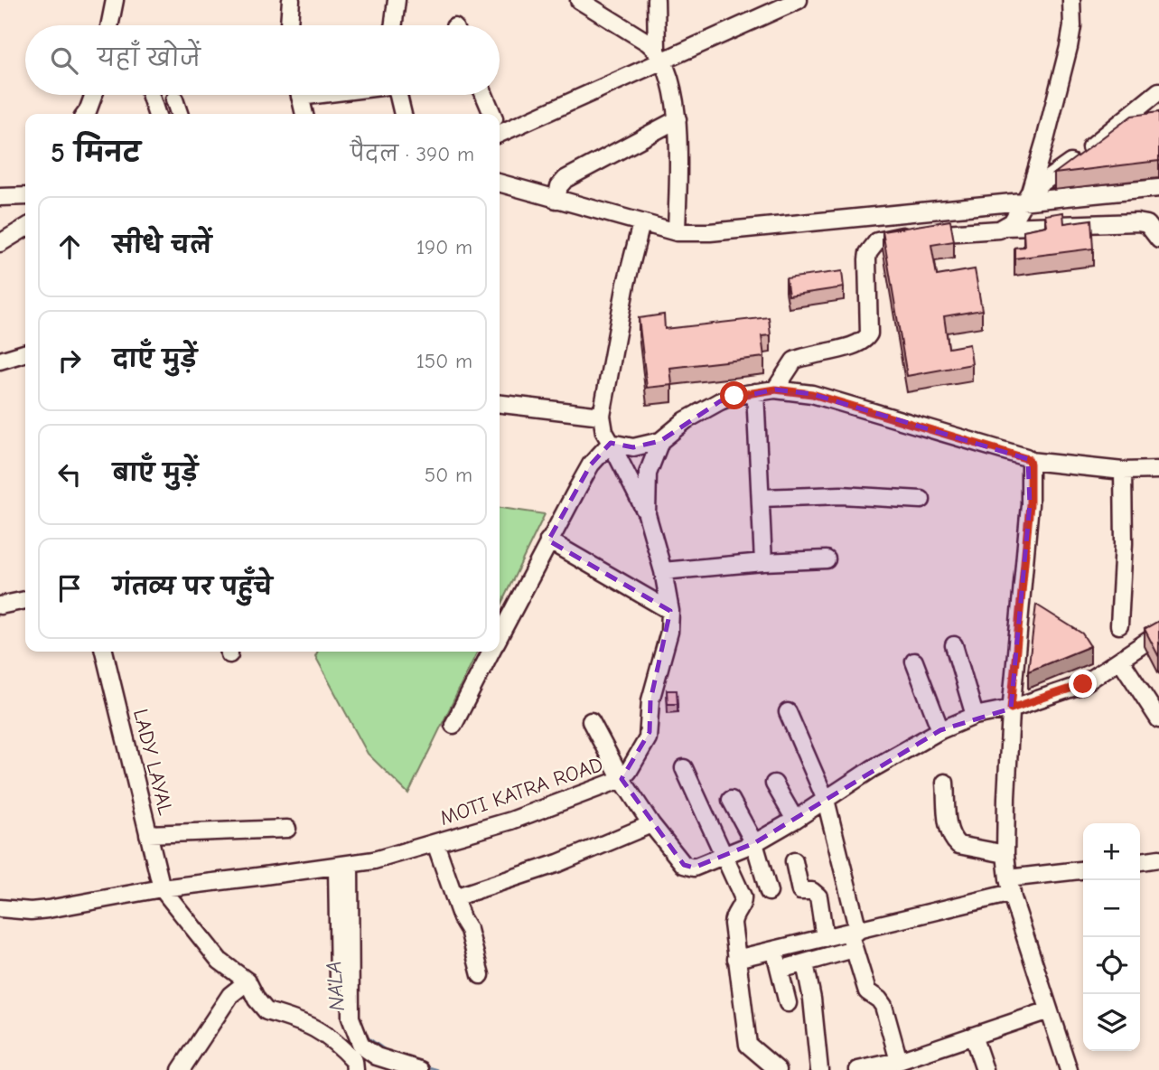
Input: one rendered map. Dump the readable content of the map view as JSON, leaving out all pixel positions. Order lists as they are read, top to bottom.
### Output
{
  "streets": {
    "street": ["LADY LAYAL", "MOTI KATRA ROAD"]
  },
  "crossings": [
    ["LADY LAYAL", "MOTI KATRA ROAD"]
  ],
  "water": ["NALA"],
  "page": {
    "search": "यहाँ खोजें",
    "heading": ["5 मिनट", "पैदल · 390 m"],
    "list": [
      ["सीधे चलें", "190 m"],
      ["दाएँ मुड़ें", "150 m"],
      ["बाएँ मुड़ें", "50 m"],
      "गंतव्य पर पहुँचे"
    ],
    "map_buttons": ["+", "−"]
  }
}
